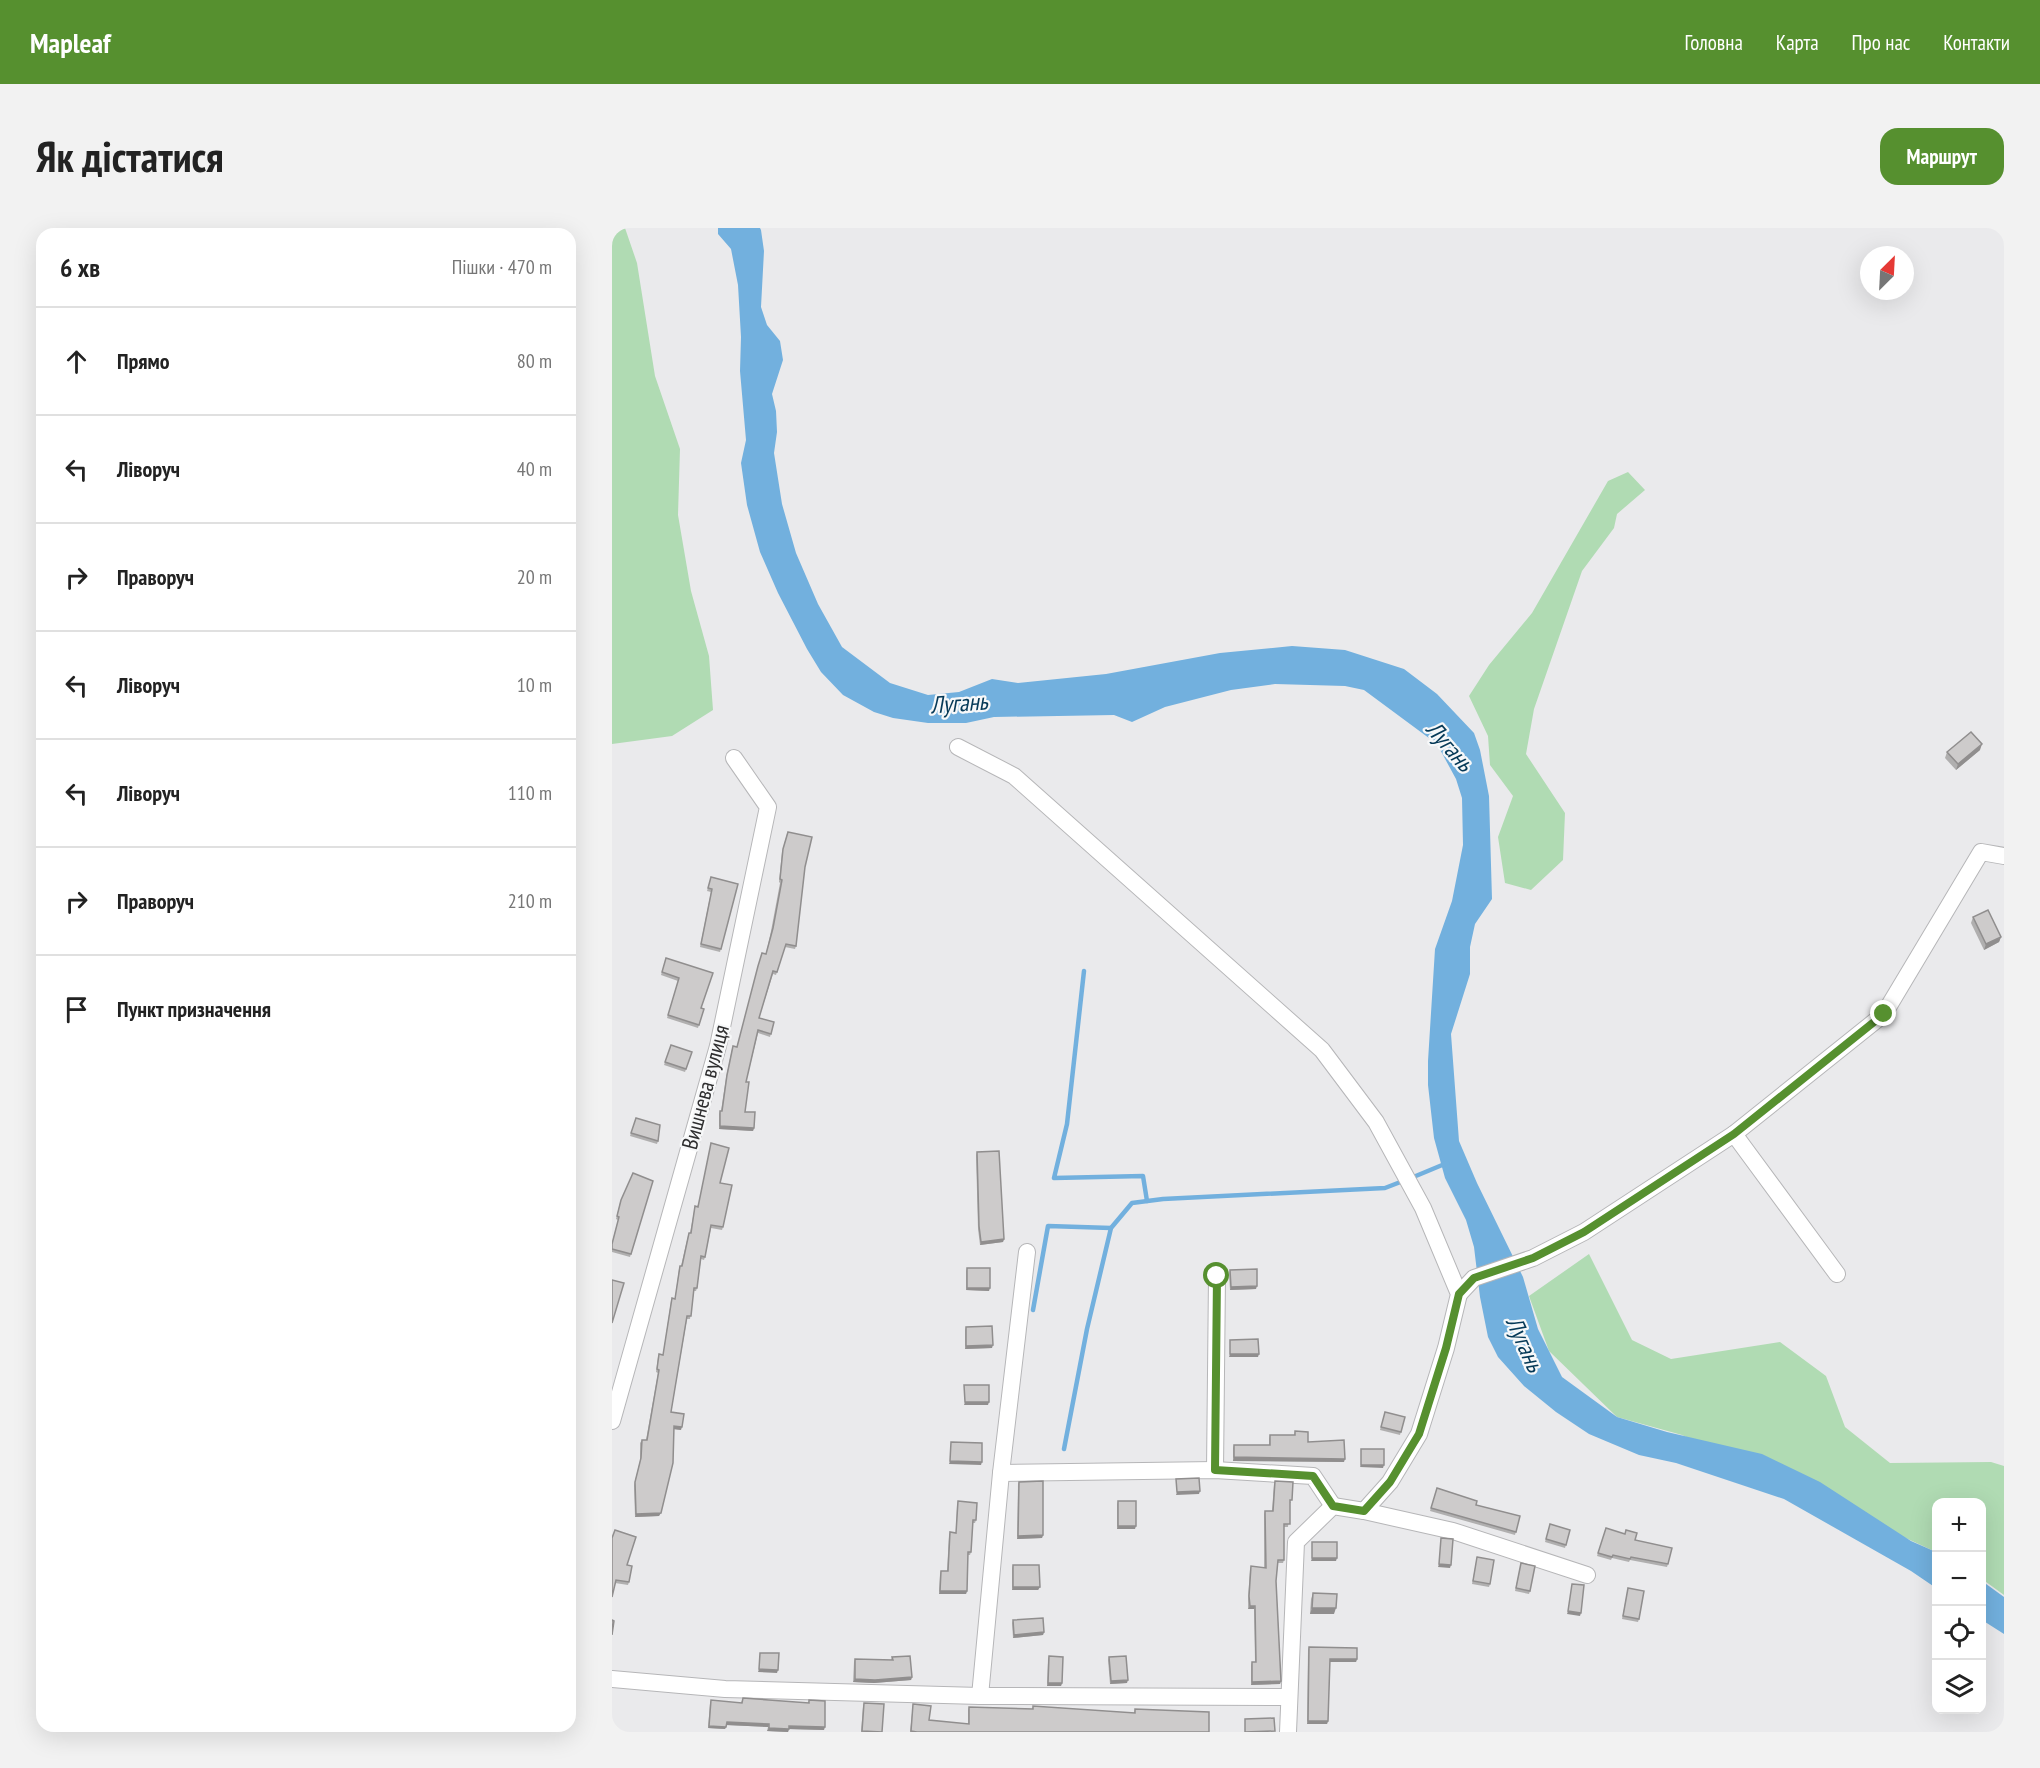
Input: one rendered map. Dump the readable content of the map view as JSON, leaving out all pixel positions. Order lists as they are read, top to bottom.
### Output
{
  "streets": {
    "street": ["Вишнева вулиця"]
  },
  "water": ["Лугань"],
  "north": "top right",
  "page": {
    "header": "Mapleaf",
    "nav": [
      "Головна",
      "Карта",
      "Про нас",
      "Контакти"
    ],
    "buttons": "Маршрут",
    "title": "Як дістатися",
    "heading": ["6 хв", "Пішки · 470 m"],
    "list": [
      ["Прямо", "80 m"],
      ["Ліворуч", "40 m"],
      ["Праворуч", "20 m"],
      ["Ліворуч", "10 m"],
      ["Ліворуч", "110 m"],
      ["Праворуч", "210 m"],
      "Пункт призначення"
    ],
    "map_buttons": ["+", "−"]
  }
}
